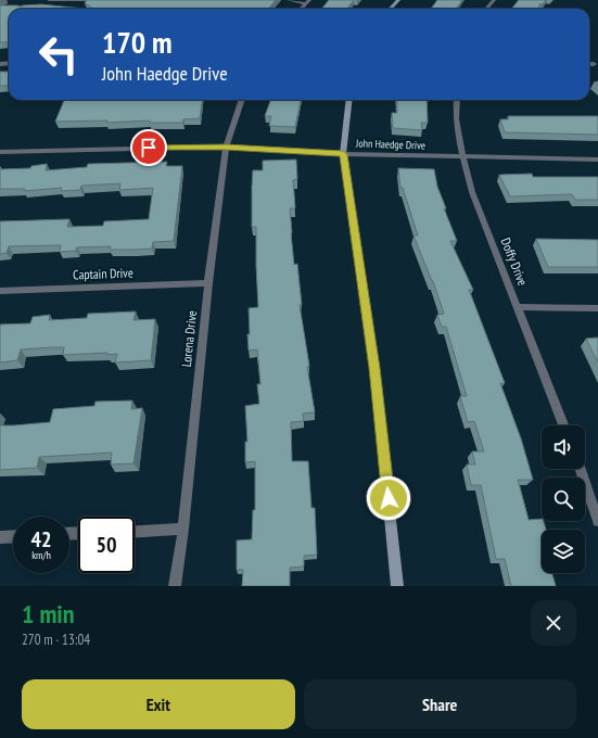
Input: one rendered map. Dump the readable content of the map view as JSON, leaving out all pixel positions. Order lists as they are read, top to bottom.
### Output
{
  "streets": {
    "street": [
      "John Haedge Drive",
      "Doffy Drive",
      "Captain Drive",
      "Lorena Drive"
    ]
  },
  "crossings": [
    ["John Haedge Drive", "Doffy Drive"],
    ["John Haedge Drive", "Lorena Drive"],
    ["Captain Drive", "Lorena Drive"]
  ],
  "page": {
    "turn": ["170 m", "John Haedge Drive"],
    "speed": "42 km/h",
    "limit": "50",
    "heading": ["1 min", "270 m · 13:04"],
    "buttons": ["Exit", "Share"]
  }
}
